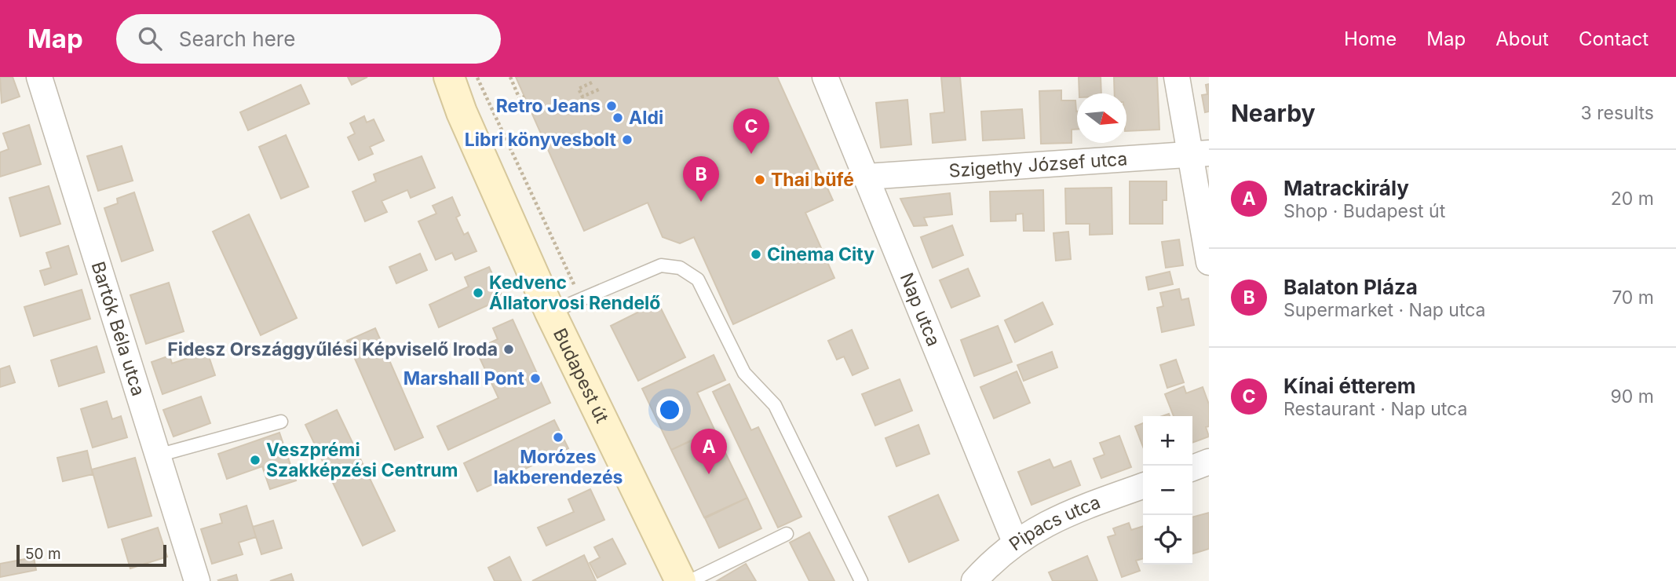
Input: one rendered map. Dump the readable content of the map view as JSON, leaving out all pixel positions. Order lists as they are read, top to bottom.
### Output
{
  "streets": {
    "main road": ["Budapest út"],
    "street": [
      "Szigethy József utca",
      "Nap utca",
      "Bartók Béla utca",
      "Pipacs utca"
    ]
  },
  "crossings": [
    ["Szigethy József utca", "Nap utca"],
    ["Nap utca", "Pipacs utca"]
  ],
  "places": [
    "Retro Jeans",
    "Aldi",
    "Libri könyvesbolt",
    "Thai büfé",
    "Cinema City",
    "Kedvenc Állatorvosi Rendelő",
    "Fidesz Országgyűlési Képviselő Iroda",
    "Marshall Pont",
    "Morózes lakberendezés",
    "Veszprémi Szakképzési Centrum"
  ],
  "scale_bar": "50 m",
  "north": "right",
  "page": {
    "header": "Map",
    "search": "Search here",
    "nav": [
      "Home",
      "Map",
      "About",
      "Contact"
    ],
    "heading": ["Nearby", "3 results"],
    "pins": ["C", "B", "A"],
    "list": [
      {
        "mark": "A",
        "name": "Matrackirály",
        "note": "Shop · Budapest út",
        "value": "20 m"
      },
      {
        "mark": "B",
        "name": "Balaton Pláza",
        "note": "Supermarket · Nap utca",
        "value": "70 m"
      },
      {
        "mark": "C",
        "name": "Kínai étterem",
        "note": "Restaurant · Nap utca",
        "value": "90 m"
      }
    ],
    "map_buttons": ["+", "−"],
    "scale": "50 m"
  }
}
